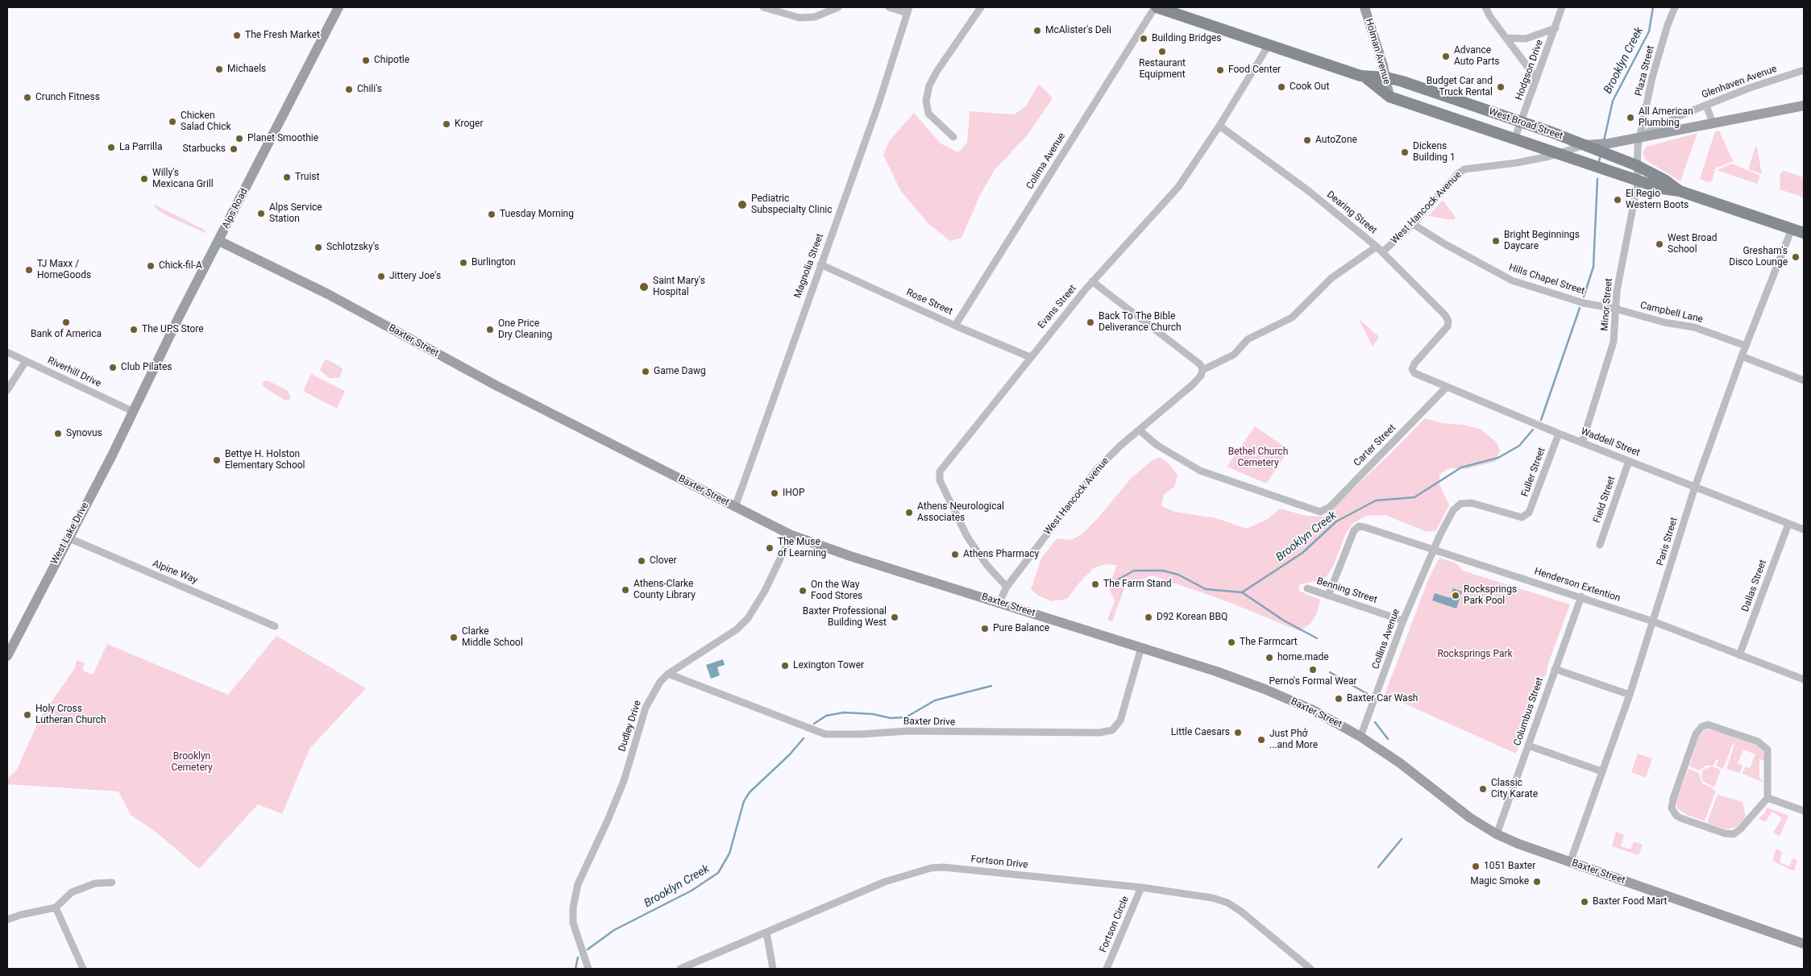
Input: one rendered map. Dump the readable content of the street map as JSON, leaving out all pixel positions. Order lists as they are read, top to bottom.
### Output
{
  "streets": {
    "main road": [
      "Holman Avenue",
      "West Broad Street",
      "West Hancock Avenue",
      "Alps Road",
      "Baxter Street",
      "West Lake Drive"
    ],
    "street": [
      "Hodgson Drive",
      "Plaza Street",
      "Glenhaven Avenue",
      "Colima Avenue",
      "Dearing Street",
      "Magnolia Street",
      "Hills Chapel Street",
      "Rose Street",
      "Minor Street",
      "Evans Street",
      "Campbell Lane",
      "Riverhill Drive",
      "Waddell Street",
      "Carter Street",
      "Fuller Street",
      "Field Street",
      "Paris Street",
      "Alpine Way",
      "Henderson Extention",
      "Dallas Street",
      "Benning Street",
      "Collins Avenue",
      "Columbus Street",
      "Baxter Drive",
      "Dudley Drive",
      "Fortson Drive",
      "Fortson Circle"
    ]
  },
  "crossings": [
    ["Holman Avenue", "West Broad Street"],
    ["Hodgson Drive", "West Broad Street"],
    ["Plaza Street", "Glenhaven Avenue"],
    ["Plaza Street", "West Broad Street"],
    ["Plaza Street", "West Hancock Avenue"],
    ["Plaza Street", "Minor Street"],
    ["Glenhaven Avenue", "West Hancock Avenue"],
    ["West Broad Street", "Colima Avenue"],
    ["West Broad Street", "West Hancock Avenue"],
    ["West Broad Street", "Minor Street"],
    ["West Broad Street", "Evans Street"],
    ["West Broad Street", "Paris Street"],
    ["Colima Avenue", "Rose Street"],
    ["West Hancock Avenue", "Dearing Street"],
    ["West Hancock Avenue", "Hills Chapel Street"],
    ["West Hancock Avenue", "Evans Street"],
    ["West Hancock Avenue", "Baxter Street"],
    ["West Hancock Avenue", "Carter Street"],
    ["Alps Road", "Baxter Street"],
    ["Alps Road", "Riverhill Drive"],
    ["Alps Road", "West Lake Drive"],
    ["Dearing Street", "Evans Street"],
    ["Dearing Street", "Waddell Street"],
    ["Magnolia Street", "Rose Street"],
    ["Magnolia Street", "Baxter Street"],
    ["Hills Chapel Street", "Minor Street"],
    ["Hills Chapel Street", "Campbell Lane"],
    ["Rose Street", "Evans Street"],
    ["Minor Street", "Campbell Lane"],
    ["Minor Street", "Waddell Street"],
    ["Campbell Lane", "Paris Street"],
    ["Baxter Street", "Paris Street"],
    ["Baxter Street", "Collins Avenue"],
    ["Baxter Street", "Columbus Street"],
    ["Baxter Street", "Baxter Drive"],
    ["Baxter Street", "Dudley Drive"],
    ["Riverhill Drive", "West Lake Drive"],
    ["Waddell Street", "Carter Street"],
    ["Waddell Street", "Fuller Street"],
    ["Waddell Street", "Field Street"],
    ["Waddell Street", "Paris Street"],
    ["Waddell Street", "Dallas Street"],
    ["Fuller Street", "Henderson Extention"],
    ["Fuller Street", "Collins Avenue"],
    ["West Lake Drive", "Alpine Way"],
    ["Paris Street", "Henderson Extention"],
    ["Henderson Extention", "Dallas Street"],
    ["Henderson Extention", "Benning Street"],
    ["Henderson Extention", "Collins Avenue"],
    ["Henderson Extention", "Columbus Street"],
    ["Benning Street", "Collins Avenue"],
    ["Baxter Drive", "Dudley Drive"],
    ["Fortson Drive", "Fortson Circle"]
  ],
  "water": ["Brooklyn Creek"],
  "parks": ["Bethel Church Cemetery", "Rocksprings Park", "Brooklyn Cemetery"],
  "places": [
    "McAlister's Deli",
    "The Fresh Market",
    "Building Bridges",
    "Restaurant Equipment",
    "Advance Auto Parts",
    "Chipotle",
    "Michaels",
    "Food Center",
    "Cook Out",
    "Budget Car and Truck Rental",
    "Chili's",
    "Crunch Fitness",
    "All American Plumbing",
    "Chicken Salad Chick",
    "Kroger",
    "Planet Smoothie",
    "AutoZone",
    "La Parrilla",
    "Starbucks",
    "Dickens Building 1",
    "Truist",
    "Willy's Mexicana Grill",
    "El Regio Western Boots",
    "Pediatric Subspecialty Clinic",
    "Alps Service Station",
    "Tuesday Morning",
    "Bright Beginnings Daycare",
    "West Broad School",
    "Schlotzsky's",
    "Gresham's Disco Lounge",
    "Burlington",
    "Chick-fil-A",
    "TJ Maxx / HomeGoods",
    "Jittery Joe's",
    "Saint Mary's Hospital",
    "Bank of America",
    "Back To The Bible Deliverance Church",
    "The UPS Store",
    "One Price Dry Cleaning",
    "Club Pilates",
    "Game Dawg",
    "Synovus",
    "Bettye H. Holston Elementary School",
    "IHOP",
    "Athens Neurological Associates",
    "The Muse of Learning",
    "Athens Pharmacy",
    "Clover",
    "The Farm Stand",
    "Athens-Clarke County Library",
    "On the Way Food Stores",
    "Rocksprings Park Pool",
    "Baxter Professional Building West",
    "D92 Korean BBQ",
    "Pure Balance",
    "Clarke Middle School",
    "The Farmcart",
    "home.made",
    "Lexington Tower",
    "Perno's Formal Wear",
    "Baxter Car Wash",
    "Holy Cross Lutheran Church",
    "Little Caesars",
    "Just Phở ...and More",
    "Classic City Karate",
    "1051 Baxter",
    "Magic Smoke",
    "Baxter Food Mart"
  ]
}
